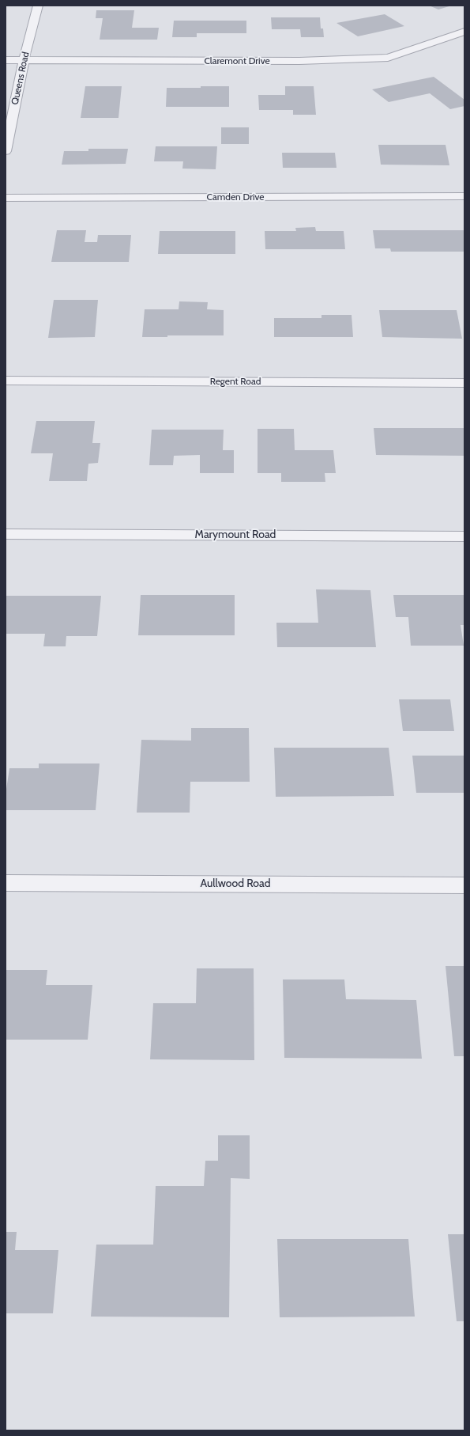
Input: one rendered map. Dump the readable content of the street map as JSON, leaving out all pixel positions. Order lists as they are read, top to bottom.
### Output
{
  "streets": {
    "street": [
      "Claremont Drive",
      "Queens Road",
      "Camden Drive",
      "Regent Road",
      "Marymount Road",
      "Aullwood Road"
    ]
  },
  "crossings": [
    ["Claremont Drive", "Queens Road"]
  ]
}
